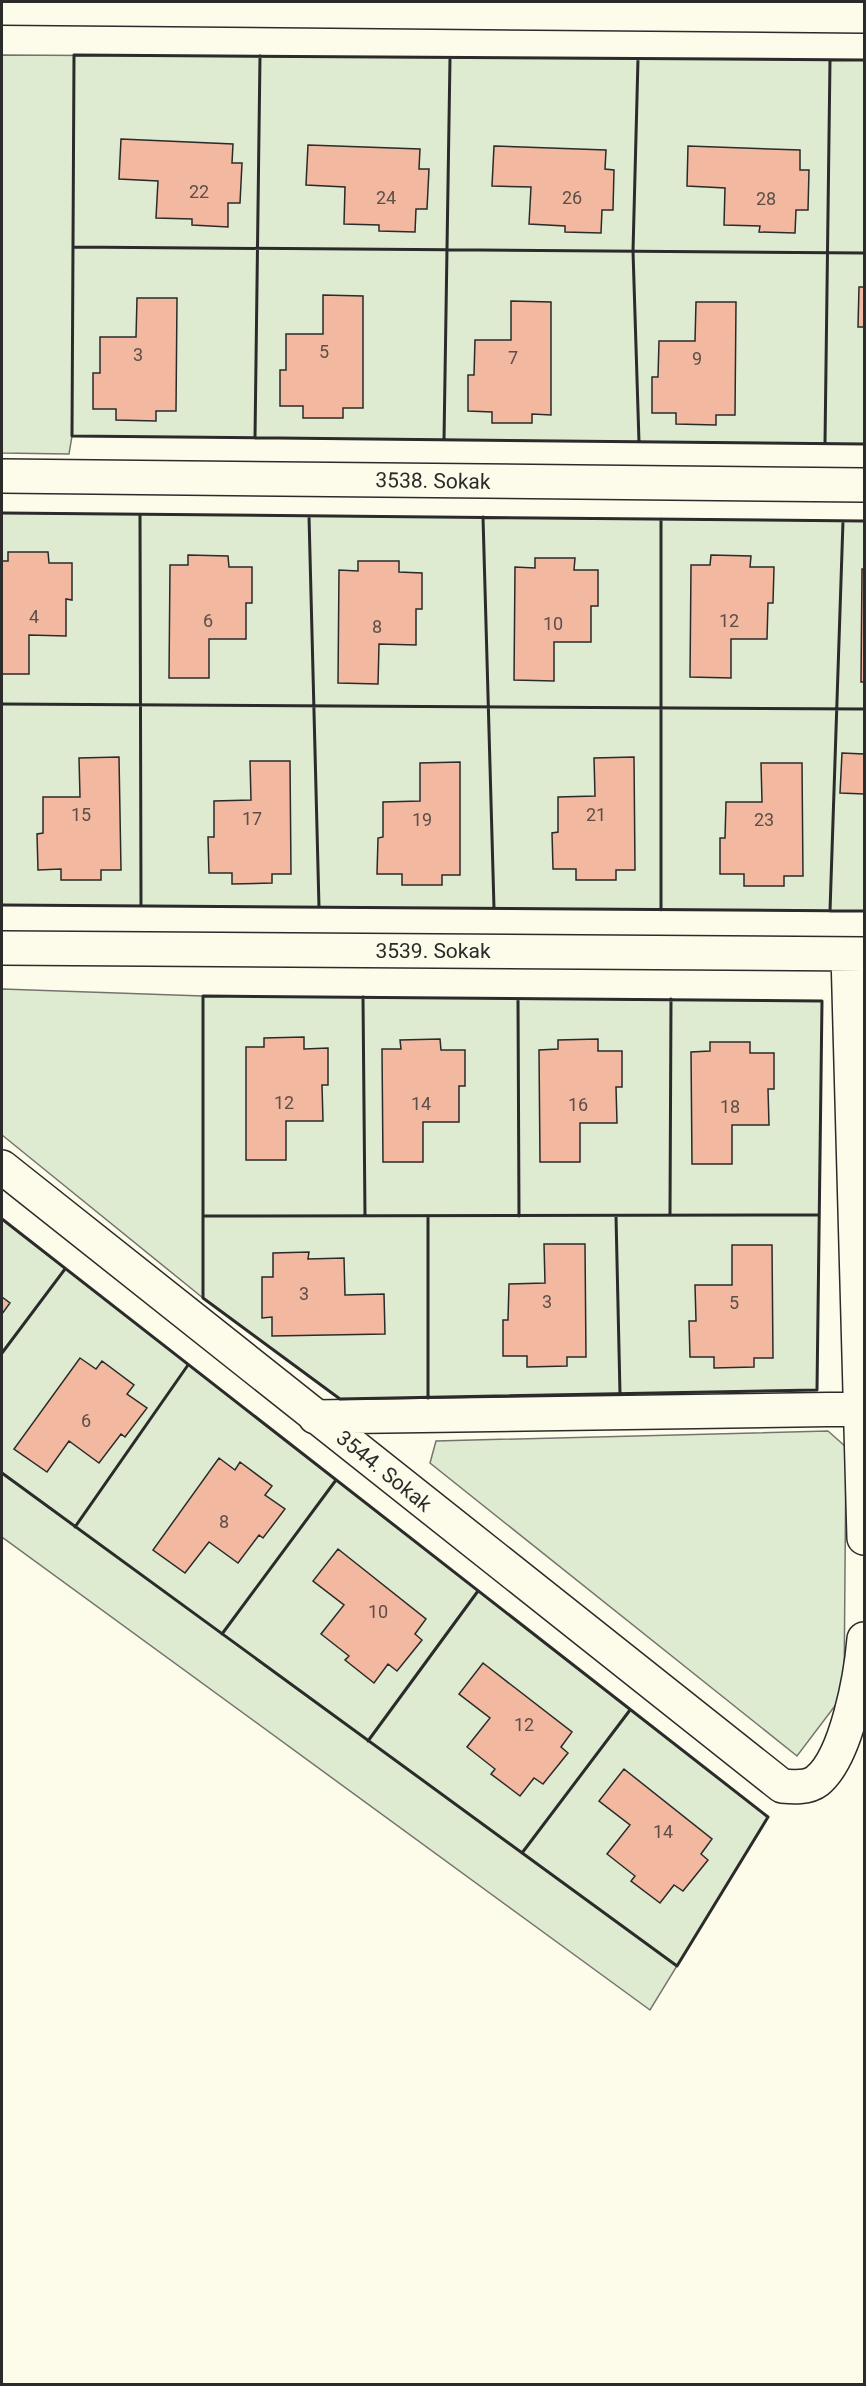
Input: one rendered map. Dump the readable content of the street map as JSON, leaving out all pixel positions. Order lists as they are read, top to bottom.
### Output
{
  "streets": {
    "street": ["3538. Sokak", "3539. Sokak", "3544. Sokak"]
  },
  "house_numbers": [
    "22",
    "24",
    "26",
    "28",
    "5",
    "3",
    "7",
    "9",
    "4",
    "6",
    "12",
    "10",
    "8",
    "15",
    "21",
    "17",
    "19",
    "23",
    "12",
    "14",
    "16",
    "18",
    "3",
    "3",
    "5",
    "6",
    "8",
    "10",
    "12",
    "14"
  ]
}
